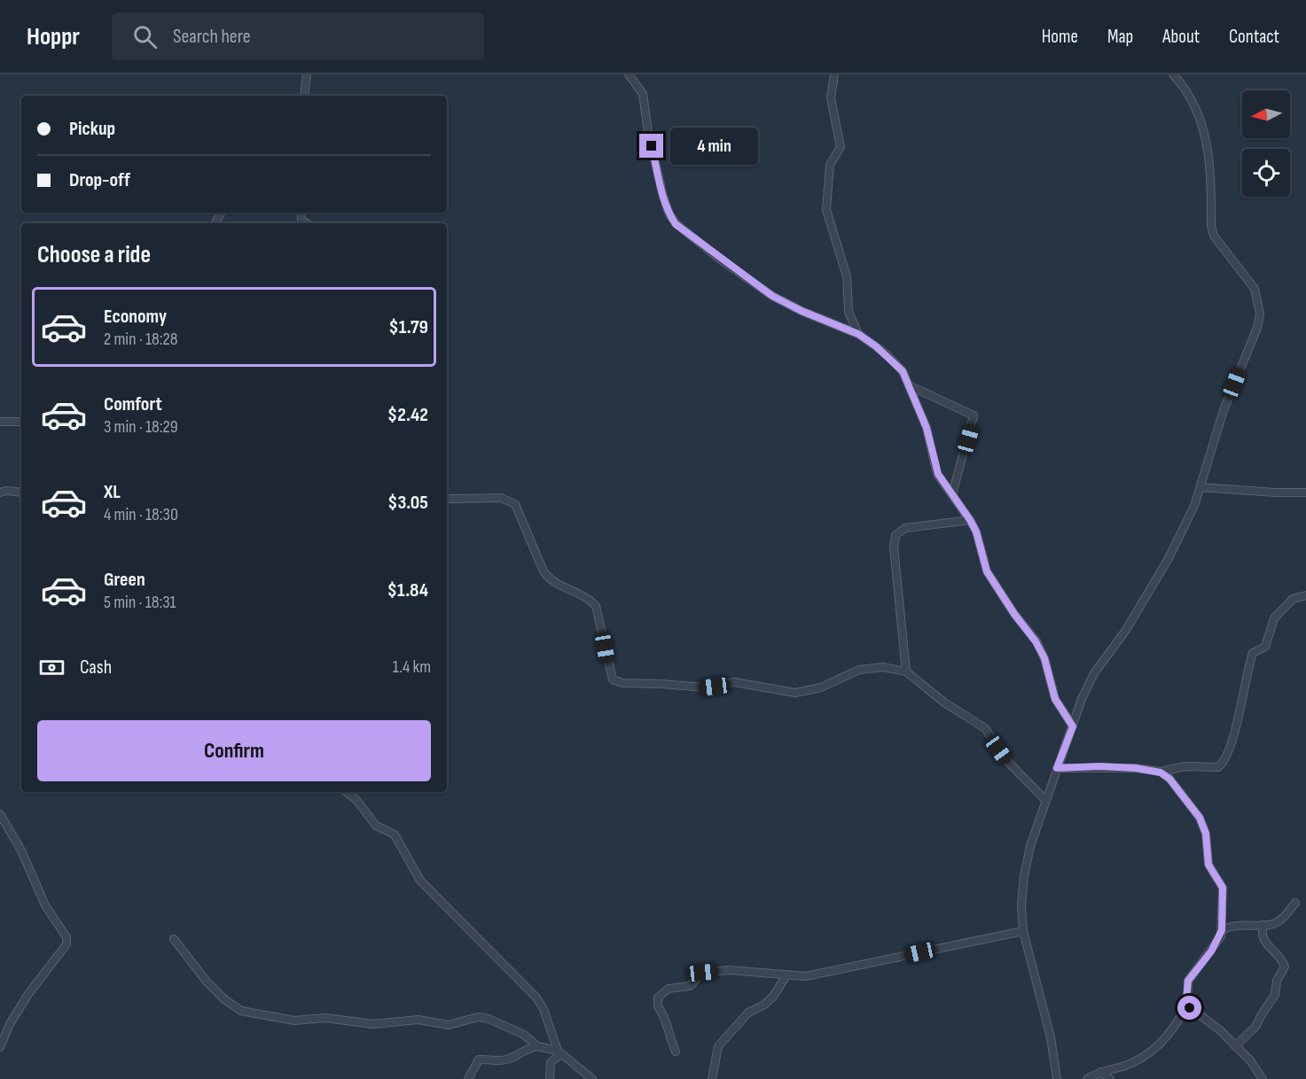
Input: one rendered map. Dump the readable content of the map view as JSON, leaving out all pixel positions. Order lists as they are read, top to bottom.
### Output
{
  "north": "left",
  "page": {
    "header": "Hoppr",
    "search": "Search here",
    "nav": [
      "Home",
      "Map",
      "About",
      "Contact"
    ],
    "banner": ["Pickup", "Drop-off"],
    "bubble": "4 min",
    "heading": "Choose a ride",
    "list": [
      {
        "name": "Economy",
        "note": "2 min · 18:28",
        "value": "$1.79"
      },
      {
        "name": "Comfort",
        "note": "3 min · 18:29",
        "value": "$2.42"
      },
      {
        "name": "XL",
        "note": "4 min · 18:30",
        "value": "$3.05"
      },
      {
        "name": "Green",
        "note": "5 min · 18:31",
        "value": "$1.84"
      }
    ],
    "pay": ["Cash", "1.4 km"],
    "buttons": "Confirm"
  }
}
